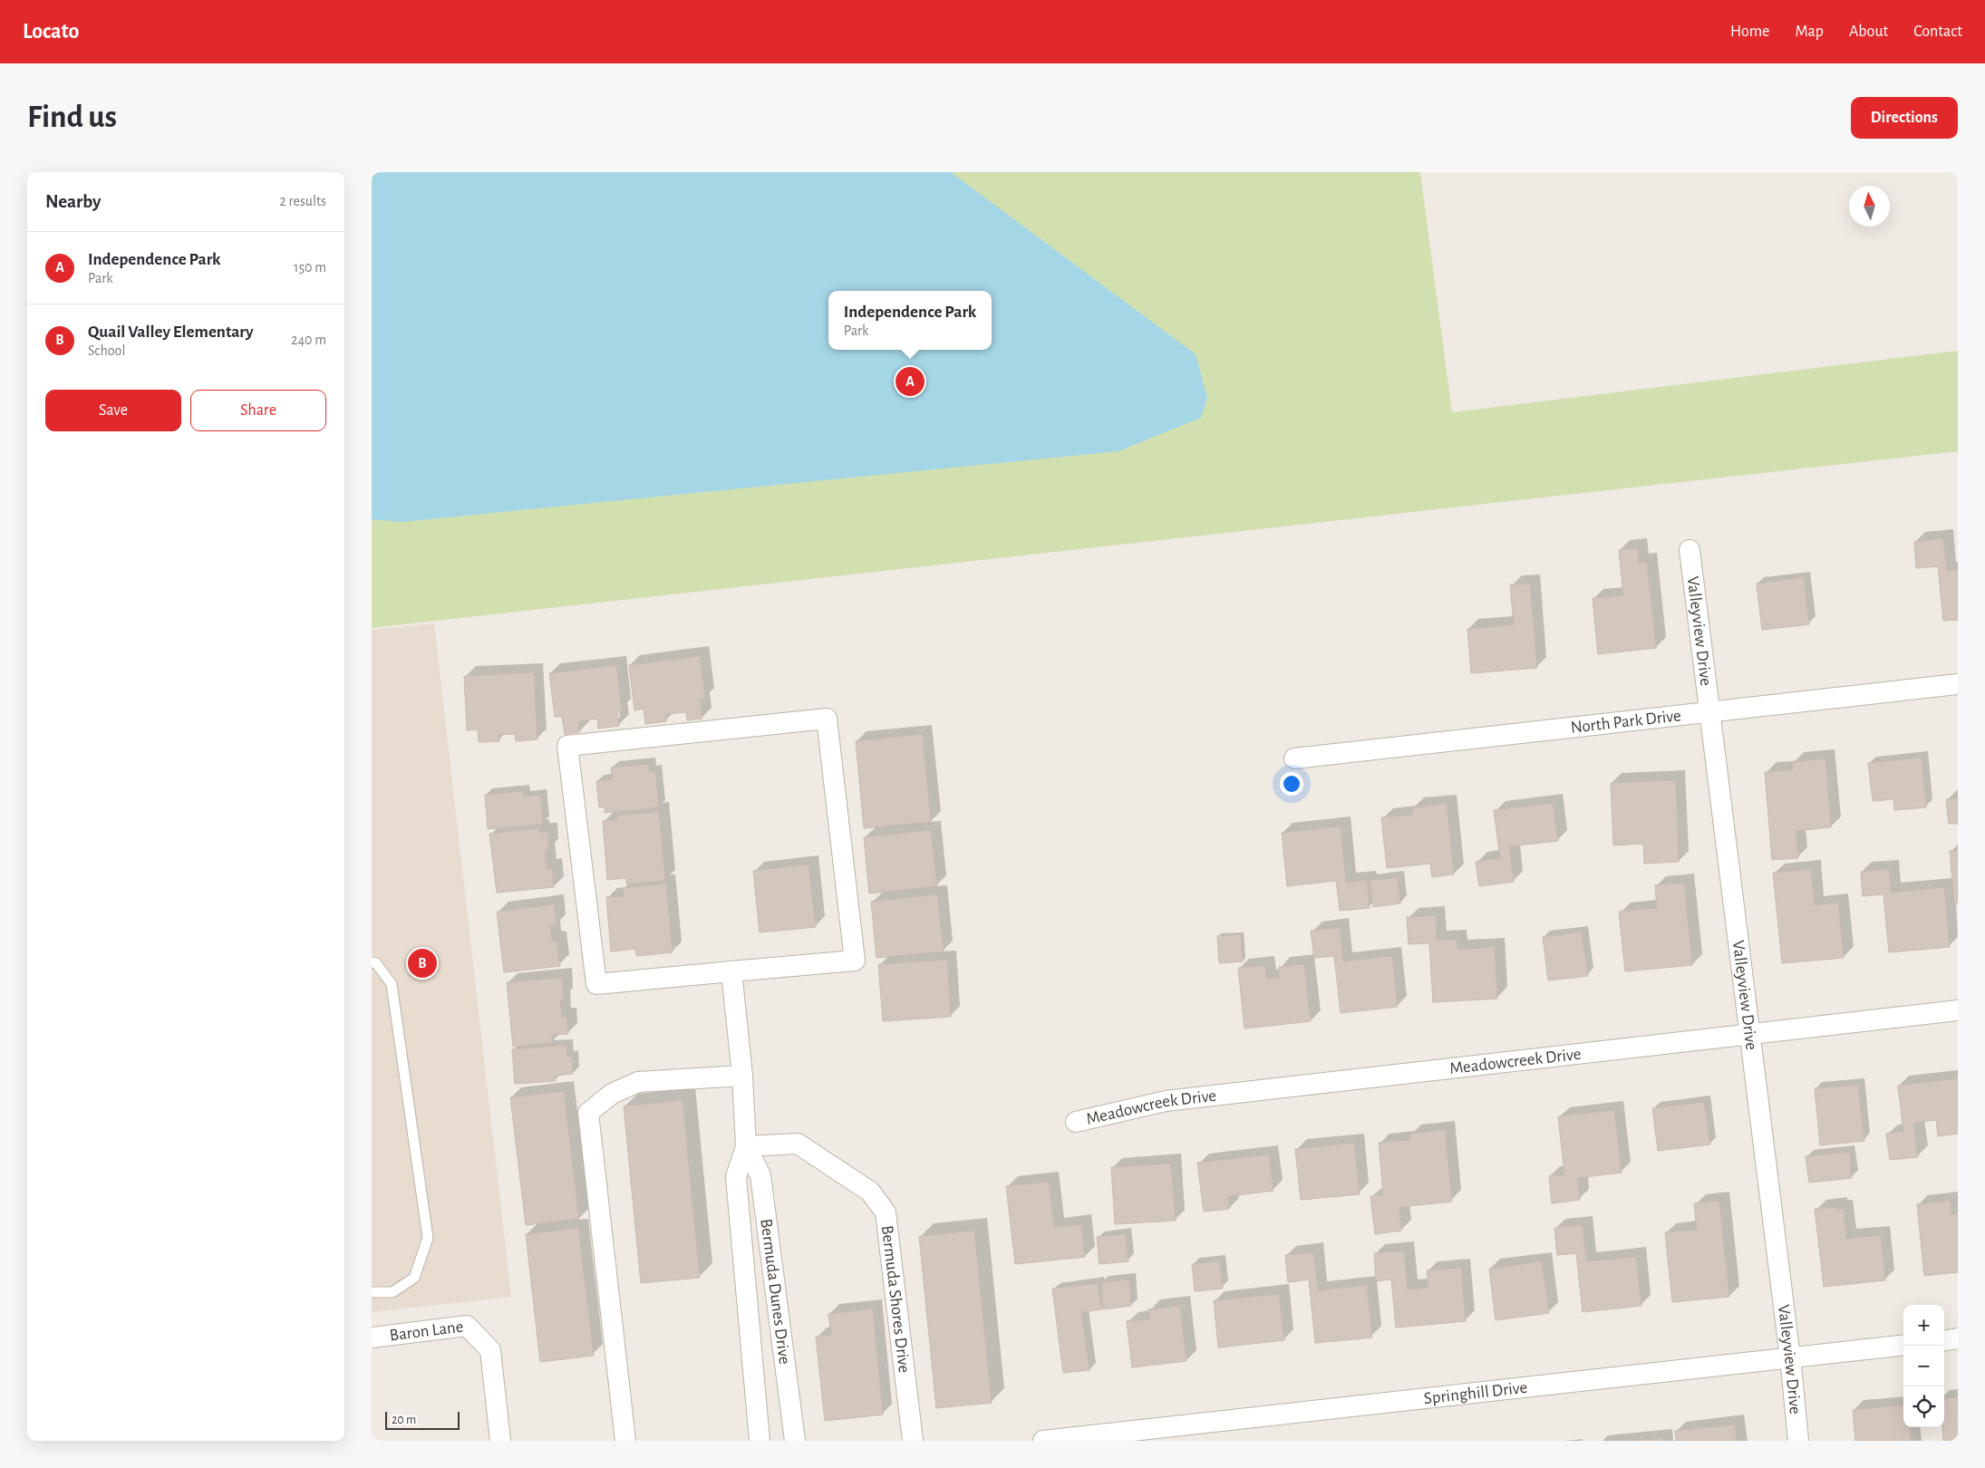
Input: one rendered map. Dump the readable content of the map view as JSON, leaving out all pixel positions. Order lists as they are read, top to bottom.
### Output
{
  "streets": {
    "street": [
      "Valleyview Drive",
      "North Park Drive",
      "Meadowcreek Drive",
      "Bermuda Dunes Drive",
      "Bermuda Shores Drive",
      "Baron Lane",
      "Springhill Drive"
    ]
  },
  "crossings": [
    ["Valleyview Drive", "North Park Drive"],
    ["Valleyview Drive", "Meadowcreek Drive"],
    ["Valleyview Drive", "Springhill Drive"],
    ["Bermuda Dunes Drive", "Bermuda Shores Drive"]
  ],
  "scale_bar": "20 m",
  "north": "top",
  "page": {
    "header": "Locato",
    "nav": [
      "Home",
      "Map",
      "About",
      "Contact"
    ],
    "buttons": [
      "Directions",
      ["Save", "Share"]
    ],
    "title": "Find us",
    "heading": ["Nearby", "2 results"],
    "list": [
      {
        "mark": "A",
        "name": "Independence Park",
        "note": "Park",
        "value": "150 m"
      },
      {
        "mark": "B",
        "name": "Quail Valley Elementary",
        "note": "School",
        "value": "240 m"
      }
    ],
    "popup": ["Independence Park", "Park"],
    "pins": ["A", "B"],
    "map_buttons": ["+", "−"],
    "scale": "20 m"
  }
}
